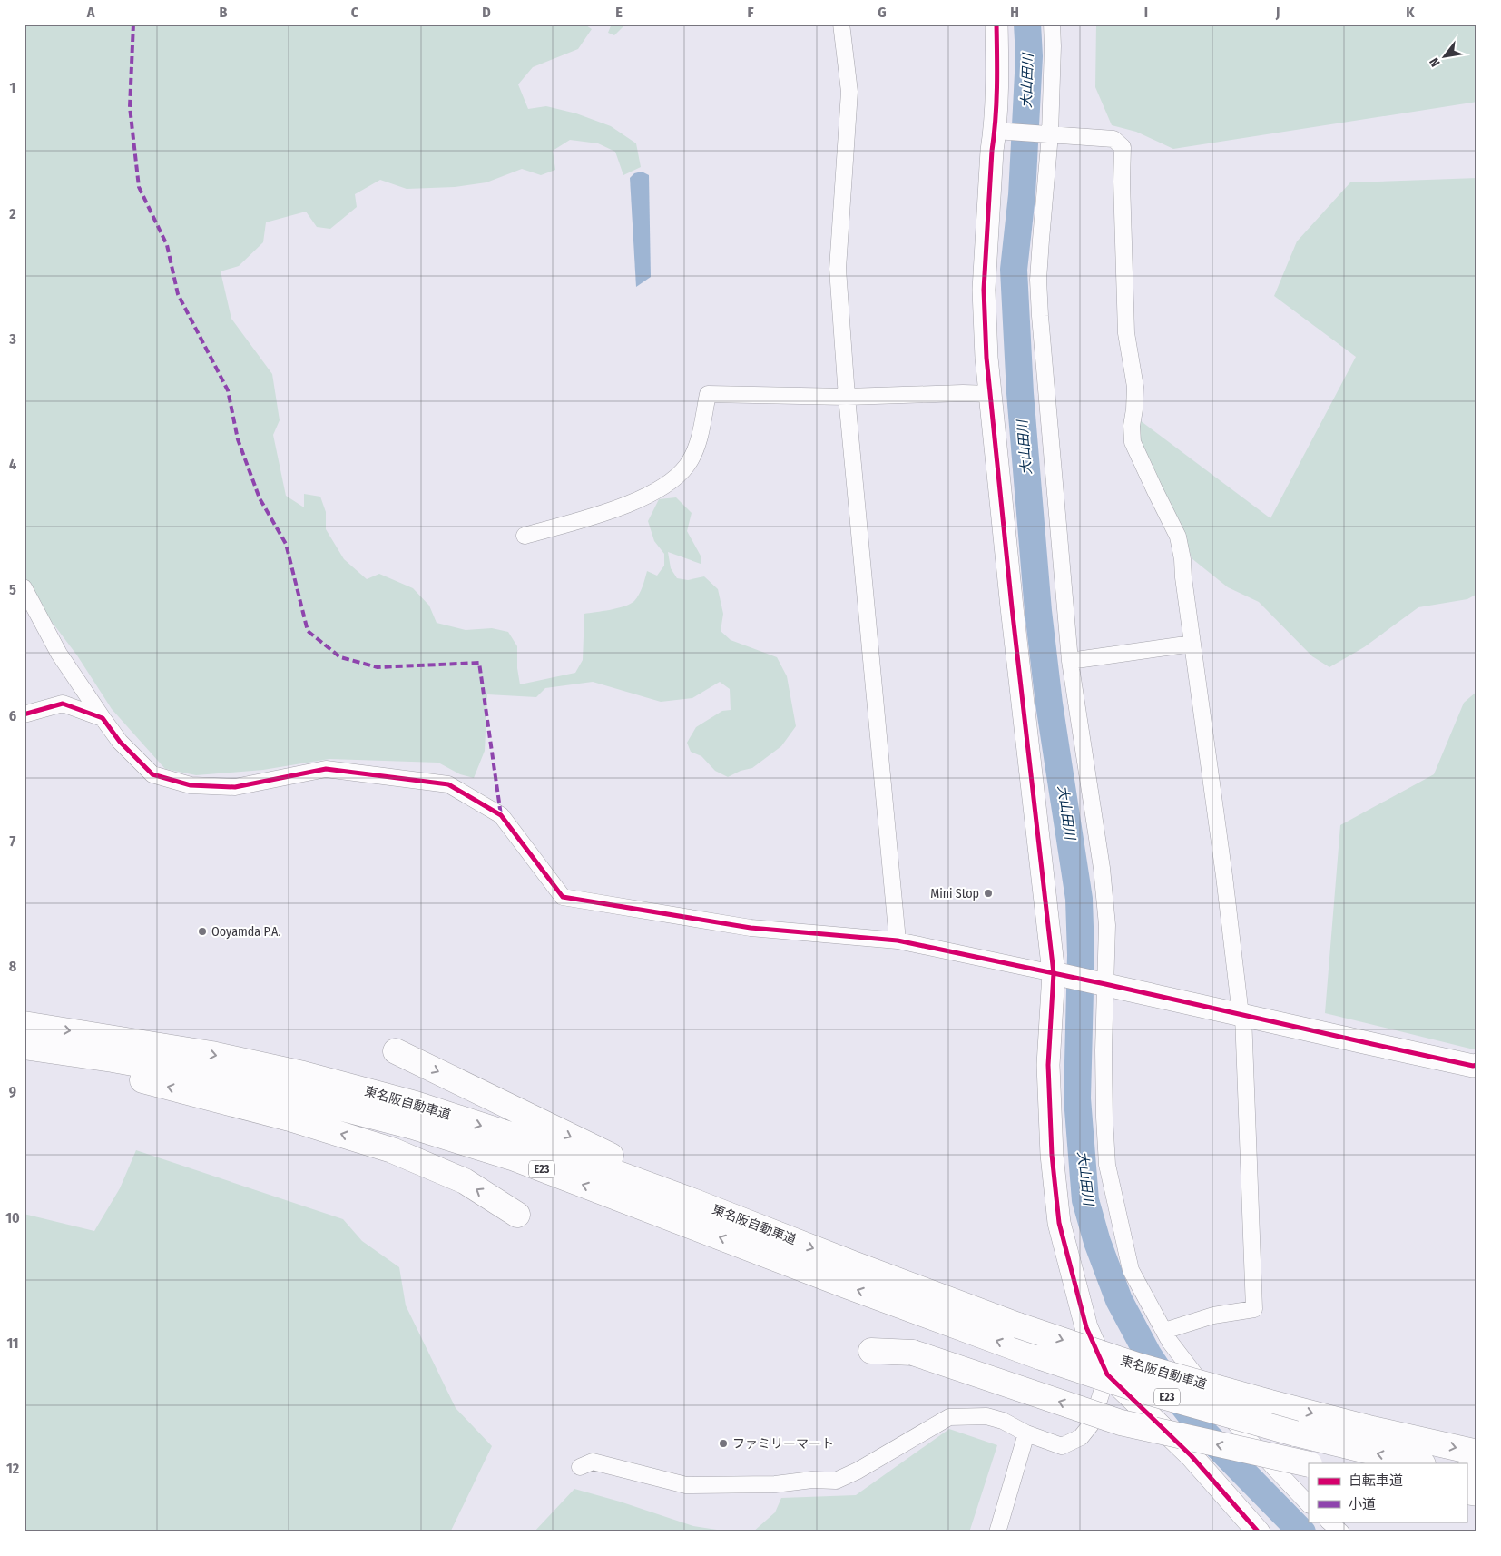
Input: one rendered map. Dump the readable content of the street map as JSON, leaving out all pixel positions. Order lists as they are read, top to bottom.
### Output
{
  "streets": {
    "highway": ["東名阪自動車道", "E23"]
  },
  "water": ["大山田川"],
  "places": ["Mini Stop", "Ooyamda P.A.", "ファミリーマート"],
  "legend": ["自転車道", "小道"],
  "north": "bottom left",
  "grid": {
    "columns": [
      "A",
      "B",
      "C",
      "D",
      "E",
      "F",
      "G",
      "H",
      "I",
      "J",
      "K"
    ],
    "rows": [
      "1",
      "2",
      "3",
      "4",
      "5",
      "6",
      "7",
      "8",
      "9",
      "10",
      "11",
      "12"
    ]
  }
}
